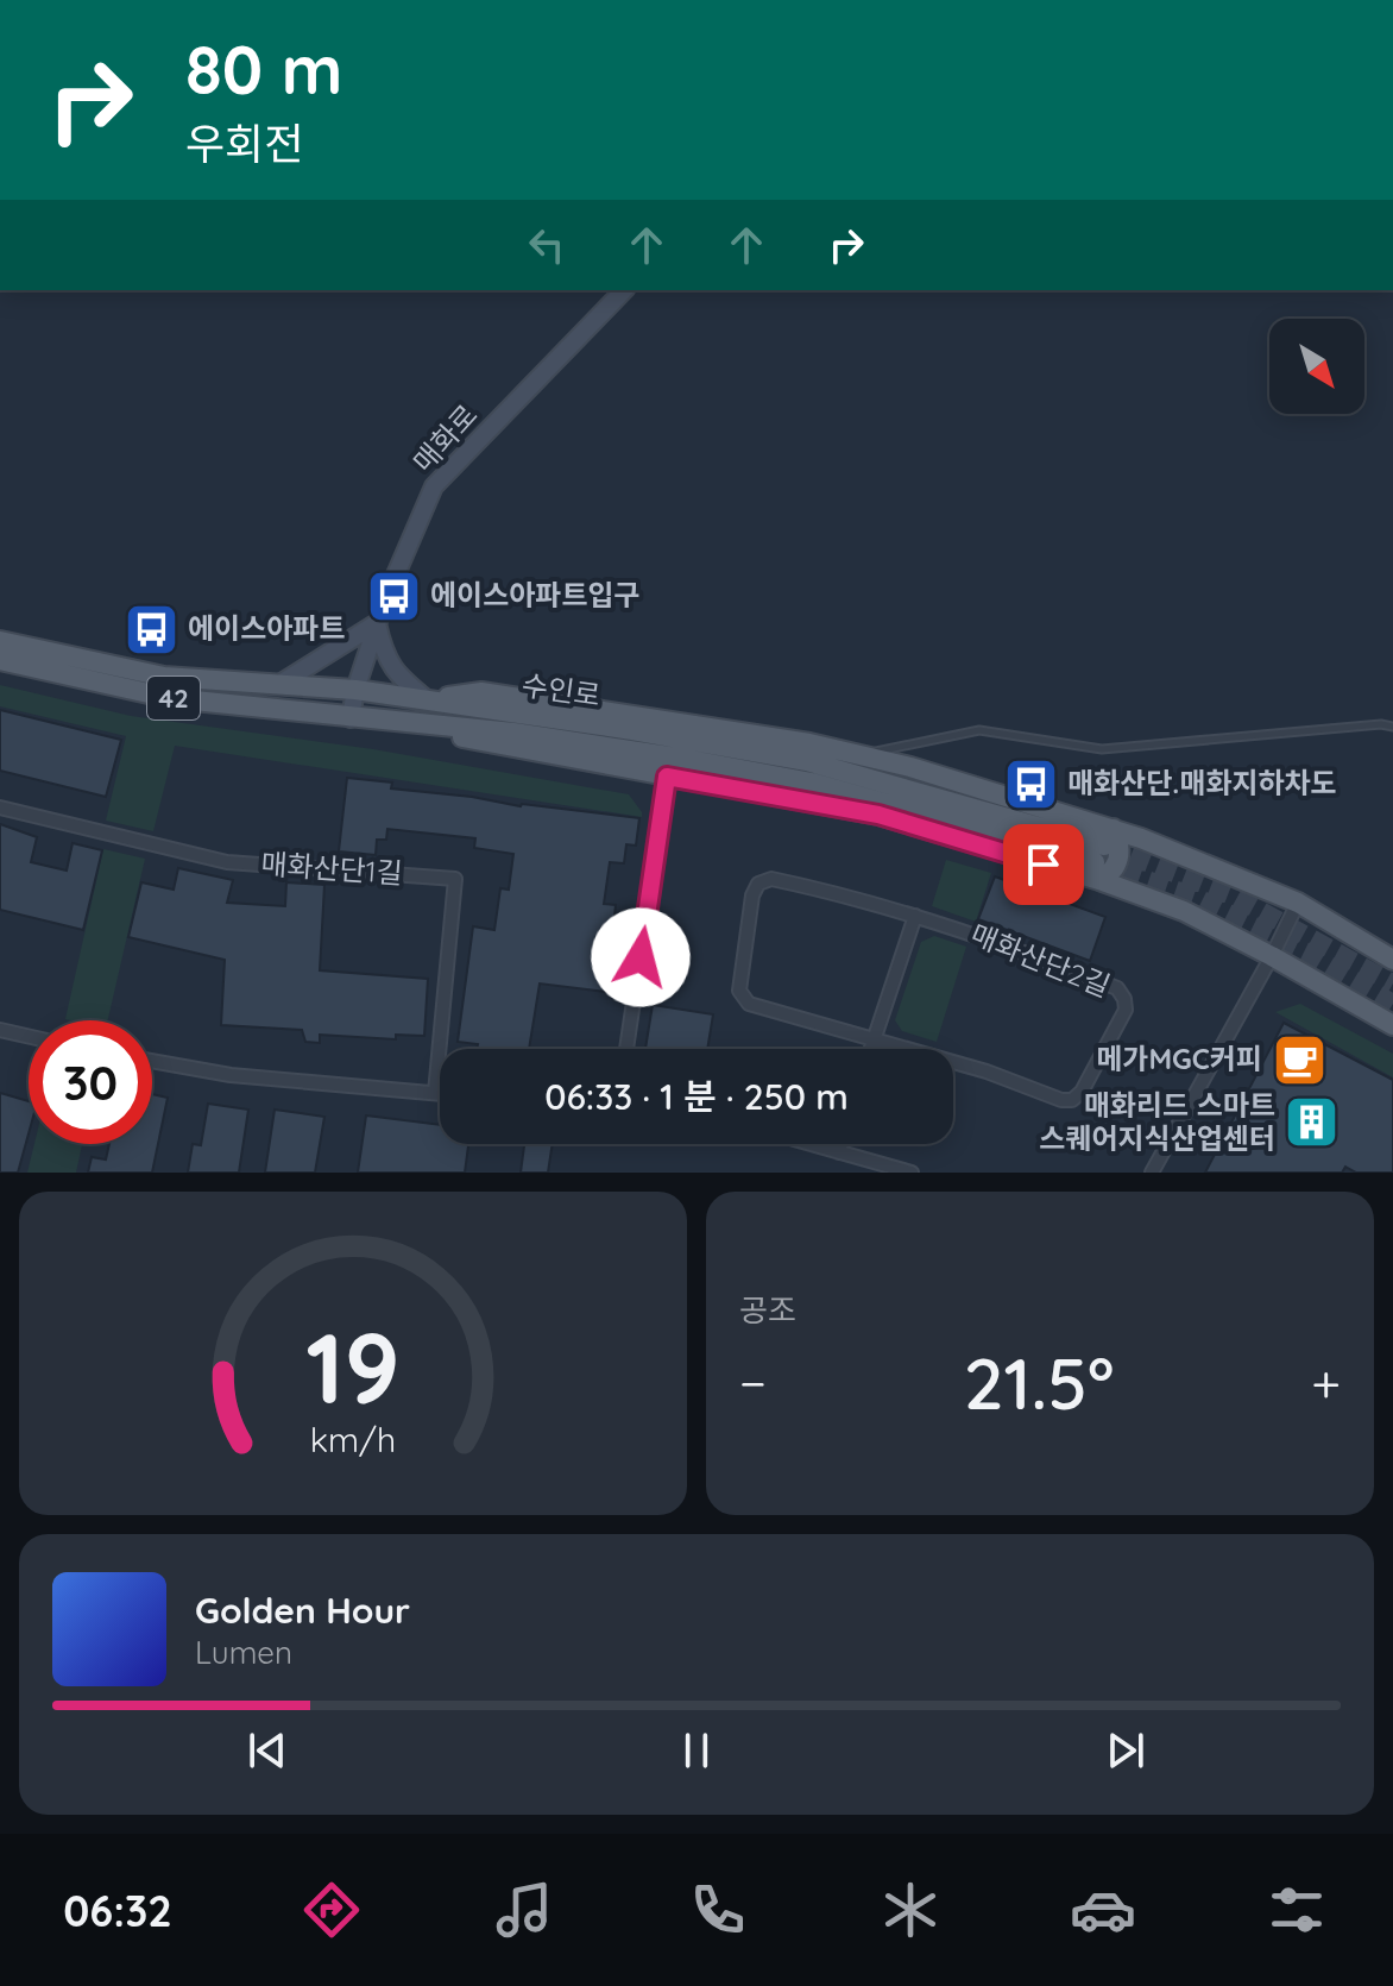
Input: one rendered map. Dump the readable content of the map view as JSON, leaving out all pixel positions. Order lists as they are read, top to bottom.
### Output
{
  "streets": {
    "main road": ["수인로", "42"],
    "street": ["매화로", "매화산단1길", "매화산단2길"]
  },
  "crossings": [
    ["매화로", "수인로"]
  ],
  "places": {
    "bus stop": ["에이스아파트입구", "에이스아파트", "매화산단.매화지하차도"],
    "cafe": ["메가MGC커피"],
    "building": ["매화리드 스마트 스퀘어지식산업센터"]
  },
  "north": "bottom right",
  "page": {
    "turn": ["80 m", "우회전"],
    "limit": "30",
    "trip": "06:33 · 1 분 · 250 m",
    "tile": "공조",
    "heat": ["−", "21.5°", "+"],
    "song": ["Golden Hour", "Lumen"],
    "tabs": "06:32",
    "gauge": ["19", "km/h"]
  }
}
